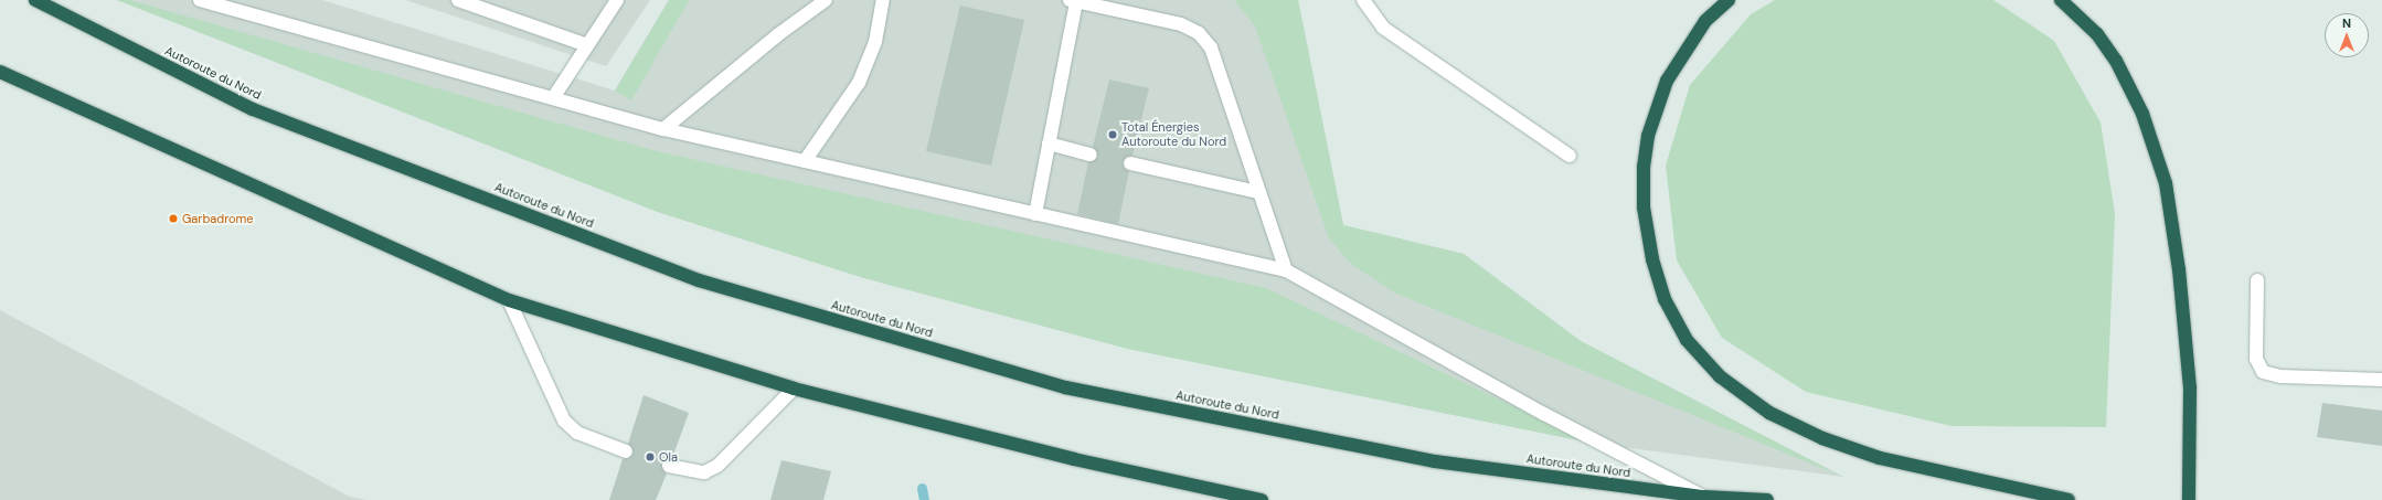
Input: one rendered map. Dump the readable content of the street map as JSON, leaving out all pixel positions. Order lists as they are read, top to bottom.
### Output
{
  "streets": {
    "highway": ["Autoroute du Nord"]
  },
  "places": ["Total Énergies Autoroute du Nord", "Garbadrome", "Ola"],
  "north": "top"
}
